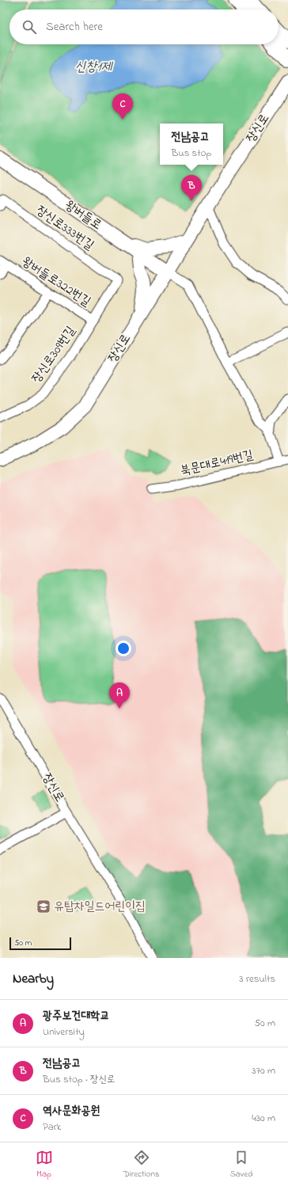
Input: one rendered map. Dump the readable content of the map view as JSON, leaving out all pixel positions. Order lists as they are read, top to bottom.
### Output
{
  "streets": {
    "main road": ["장신로", "왕버들로"],
    "street": [
      "장신로333번길",
      "왕버들로322번길",
      "장신로309번길",
      "북문대로419번길"
    ]
  },
  "crossings": [
    ["장신로", "왕버들로"],
    ["장신로333번길", "장신로309번길"],
    ["왕버들로322번길", "장신로309번길"]
  ],
  "water": ["신창1제"],
  "places": {
    "school or university": ["유탑차일드어린이집"]
  },
  "scale_bar": "50 m",
  "page": {
    "search": "Search here",
    "pins": ["C", "B", "A"],
    "popup": ["전남공고", "Bus stop"],
    "scale": "50 m",
    "heading": ["Nearby", "3 results"],
    "list": [
      {
        "mark": "A",
        "name": "광주보건대학교",
        "note": "University",
        "value": "50 m"
      },
      {
        "mark": "B",
        "name": "전남공고",
        "note": "Bus stop · 장신로",
        "value": "370 m"
      },
      {
        "mark": "C",
        "name": "역사문화공원",
        "note": "Park",
        "value": "430 m"
      }
    ],
    "nav": ["Map", "Directions", "Saved"]
  }
}
